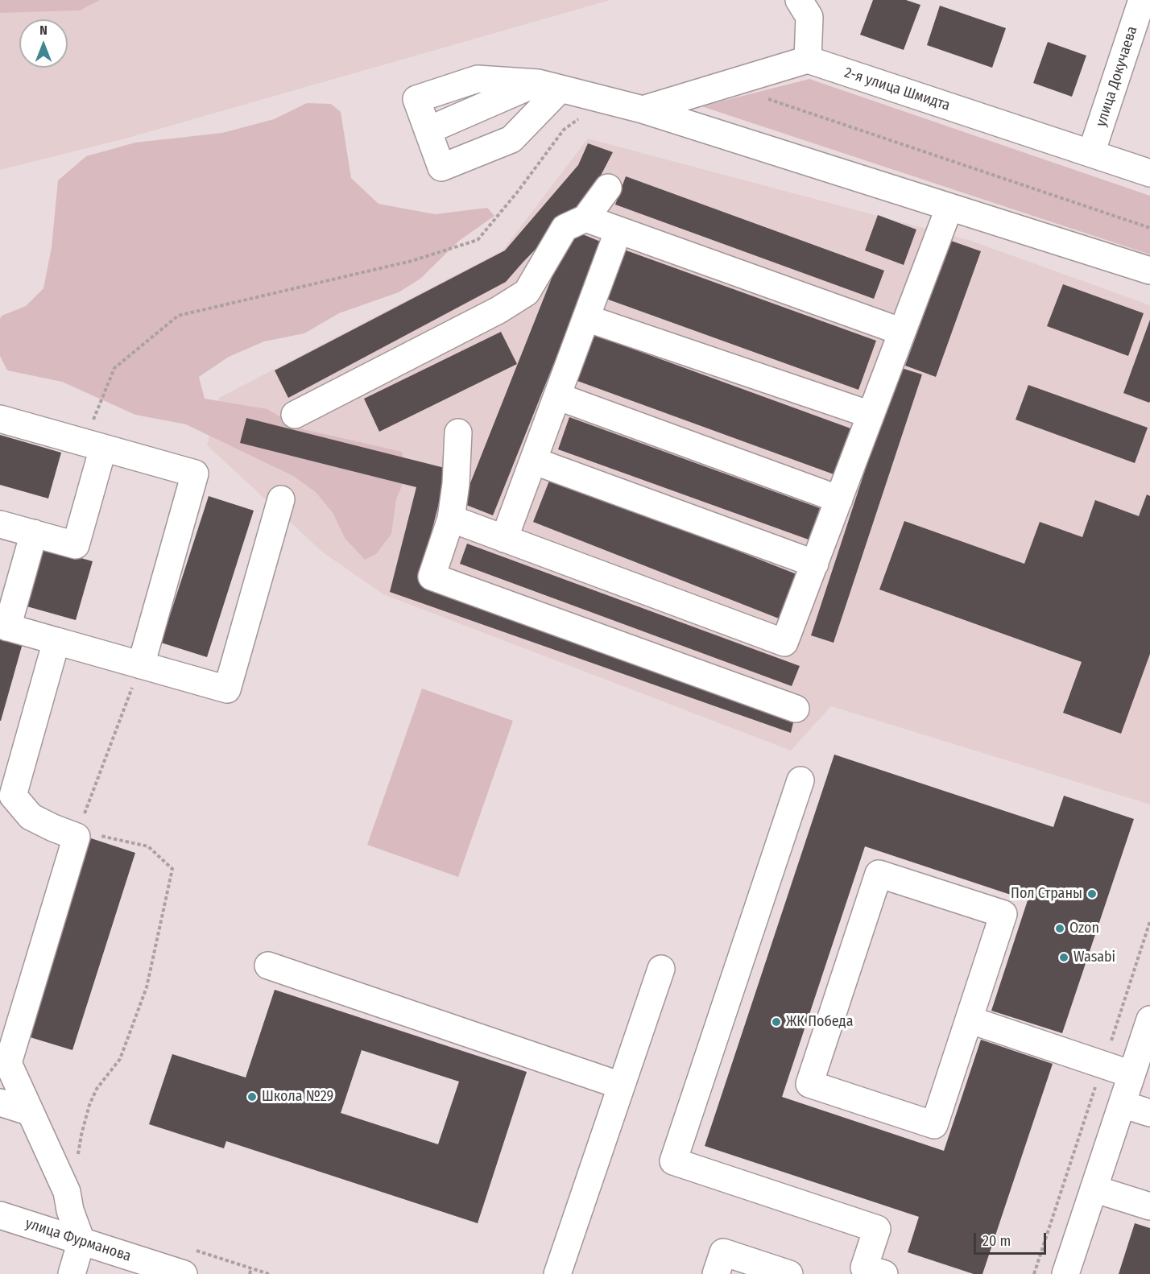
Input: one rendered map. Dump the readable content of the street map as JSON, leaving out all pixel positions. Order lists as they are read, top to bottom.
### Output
{
  "streets": {
    "street": ["улица Докучаева", "2-я улица Шмидта", "улица Фурманова"]
  },
  "crossings": [
    ["улица Докучаева", "2-я улица Шмидта"]
  ],
  "places": [
    "Пол Страны",
    "Ozon",
    "Wasabi",
    "ЖК Победа",
    "Школа №29"
  ],
  "scale_bar": "20 m",
  "north": "top"
}
